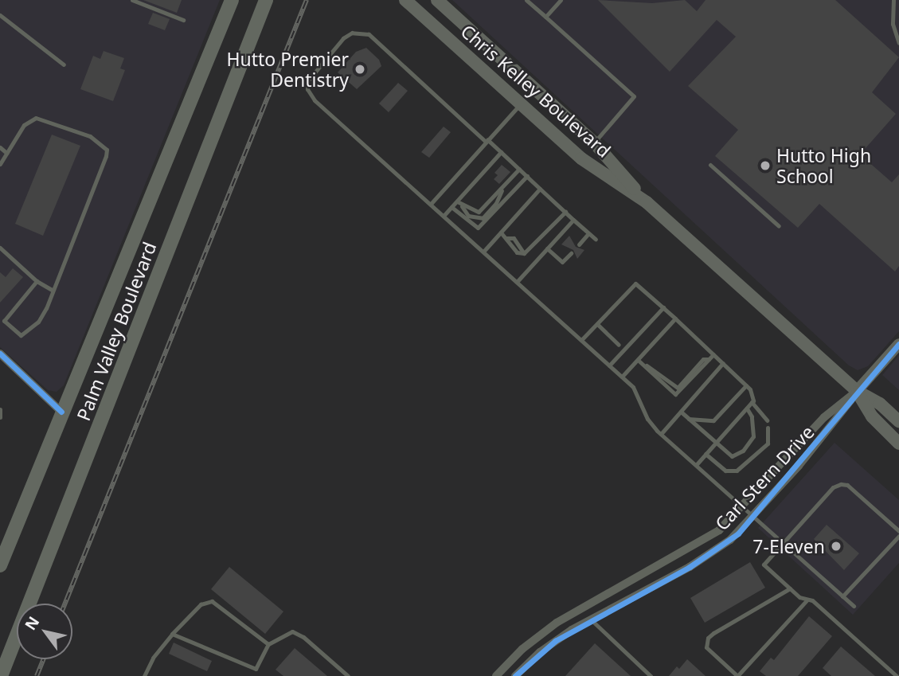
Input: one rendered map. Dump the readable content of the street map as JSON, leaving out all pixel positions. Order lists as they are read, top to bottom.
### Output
{
  "streets": {
    "highway": ["Palm Valley Boulevard"],
    "main road": ["Chris Kelley Boulevard"],
    "street": ["Carl Stern Drive"]
  },
  "crossings": [
    ["Chris Kelley Boulevard", "Carl Stern Drive"]
  ],
  "places": ["Hutto Premier Dentistry", "Hutto High School", "7-Eleven"],
  "north": "top left"
}
